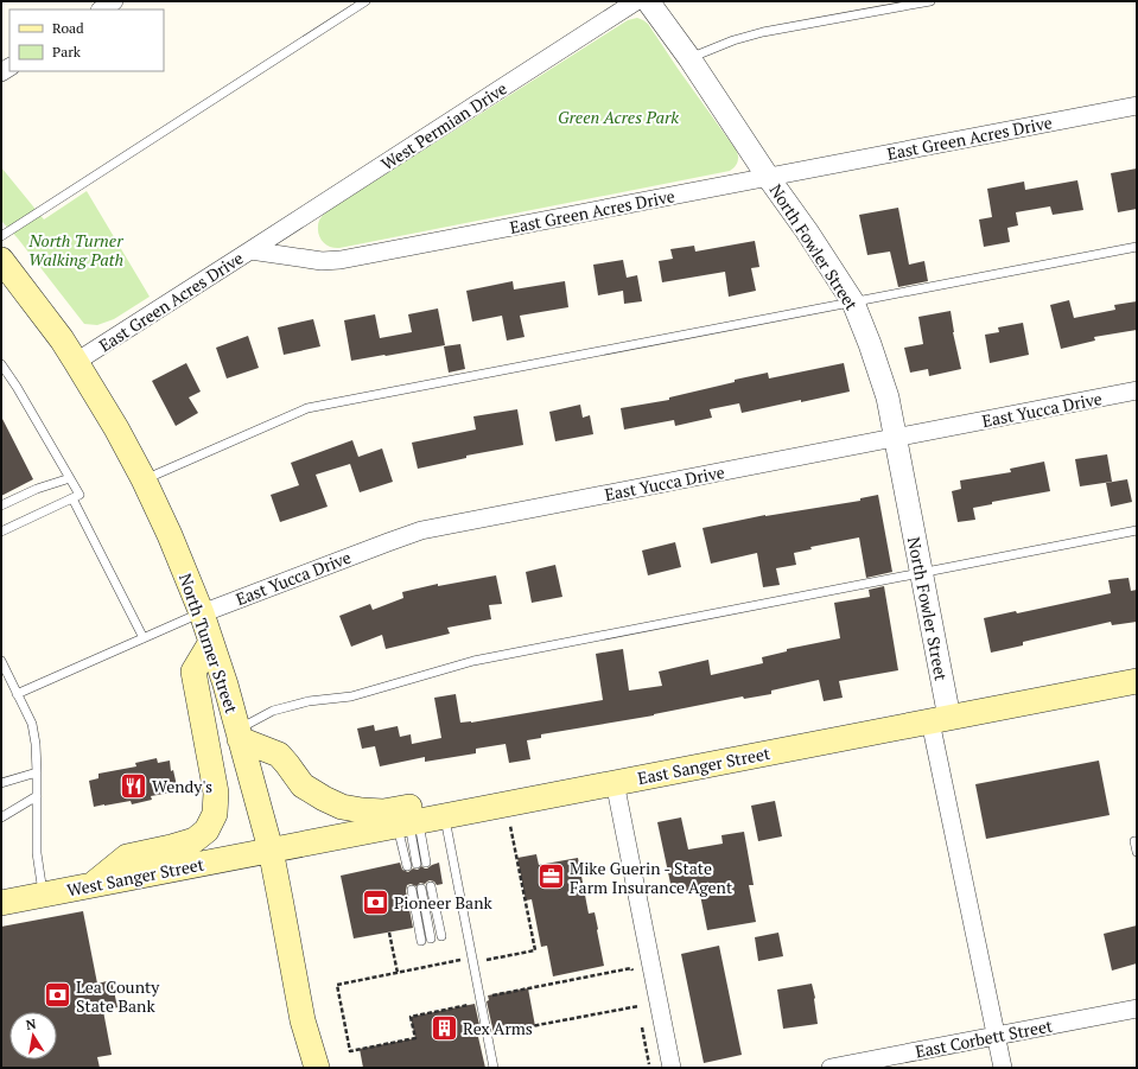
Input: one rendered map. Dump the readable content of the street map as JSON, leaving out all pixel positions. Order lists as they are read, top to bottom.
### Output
{
  "streets": {
    "main road": ["North Turner Street", "East Sanger Street", "West Sanger Street"],
    "street": [
      "West Permian Drive",
      "East Green Acres Drive",
      "North Fowler Street",
      "East Yucca Drive",
      "East Corbett Street"
    ]
  },
  "crossings": [
    ["West Permian Drive", "East Green Acres Drive"],
    ["East Green Acres Drive", "North Fowler Street"],
    ["East Green Acres Drive", "North Turner Street"],
    ["North Fowler Street", "East Yucca Drive"],
    ["North Fowler Street", "East Sanger Street"],
    ["North Fowler Street", "East Corbett Street"],
    ["East Yucca Drive", "North Turner Street"],
    ["North Turner Street", "East Sanger Street"],
    ["North Turner Street", "West Sanger Street"],
    ["East Sanger Street", "West Sanger Street"]
  ],
  "parks": ["Green Acres Park", "North Turner Walking Path"],
  "places": {
    "restaurant": ["Wendy's"],
    "office": ["Mike Guerin - State Farm Insurance Agent"],
    "bank": ["Pioneer Bank", "Lea County State Bank"],
    "building": ["Rex Arms"]
  },
  "legend": ["Road", "Park"],
  "north": "top"
}
